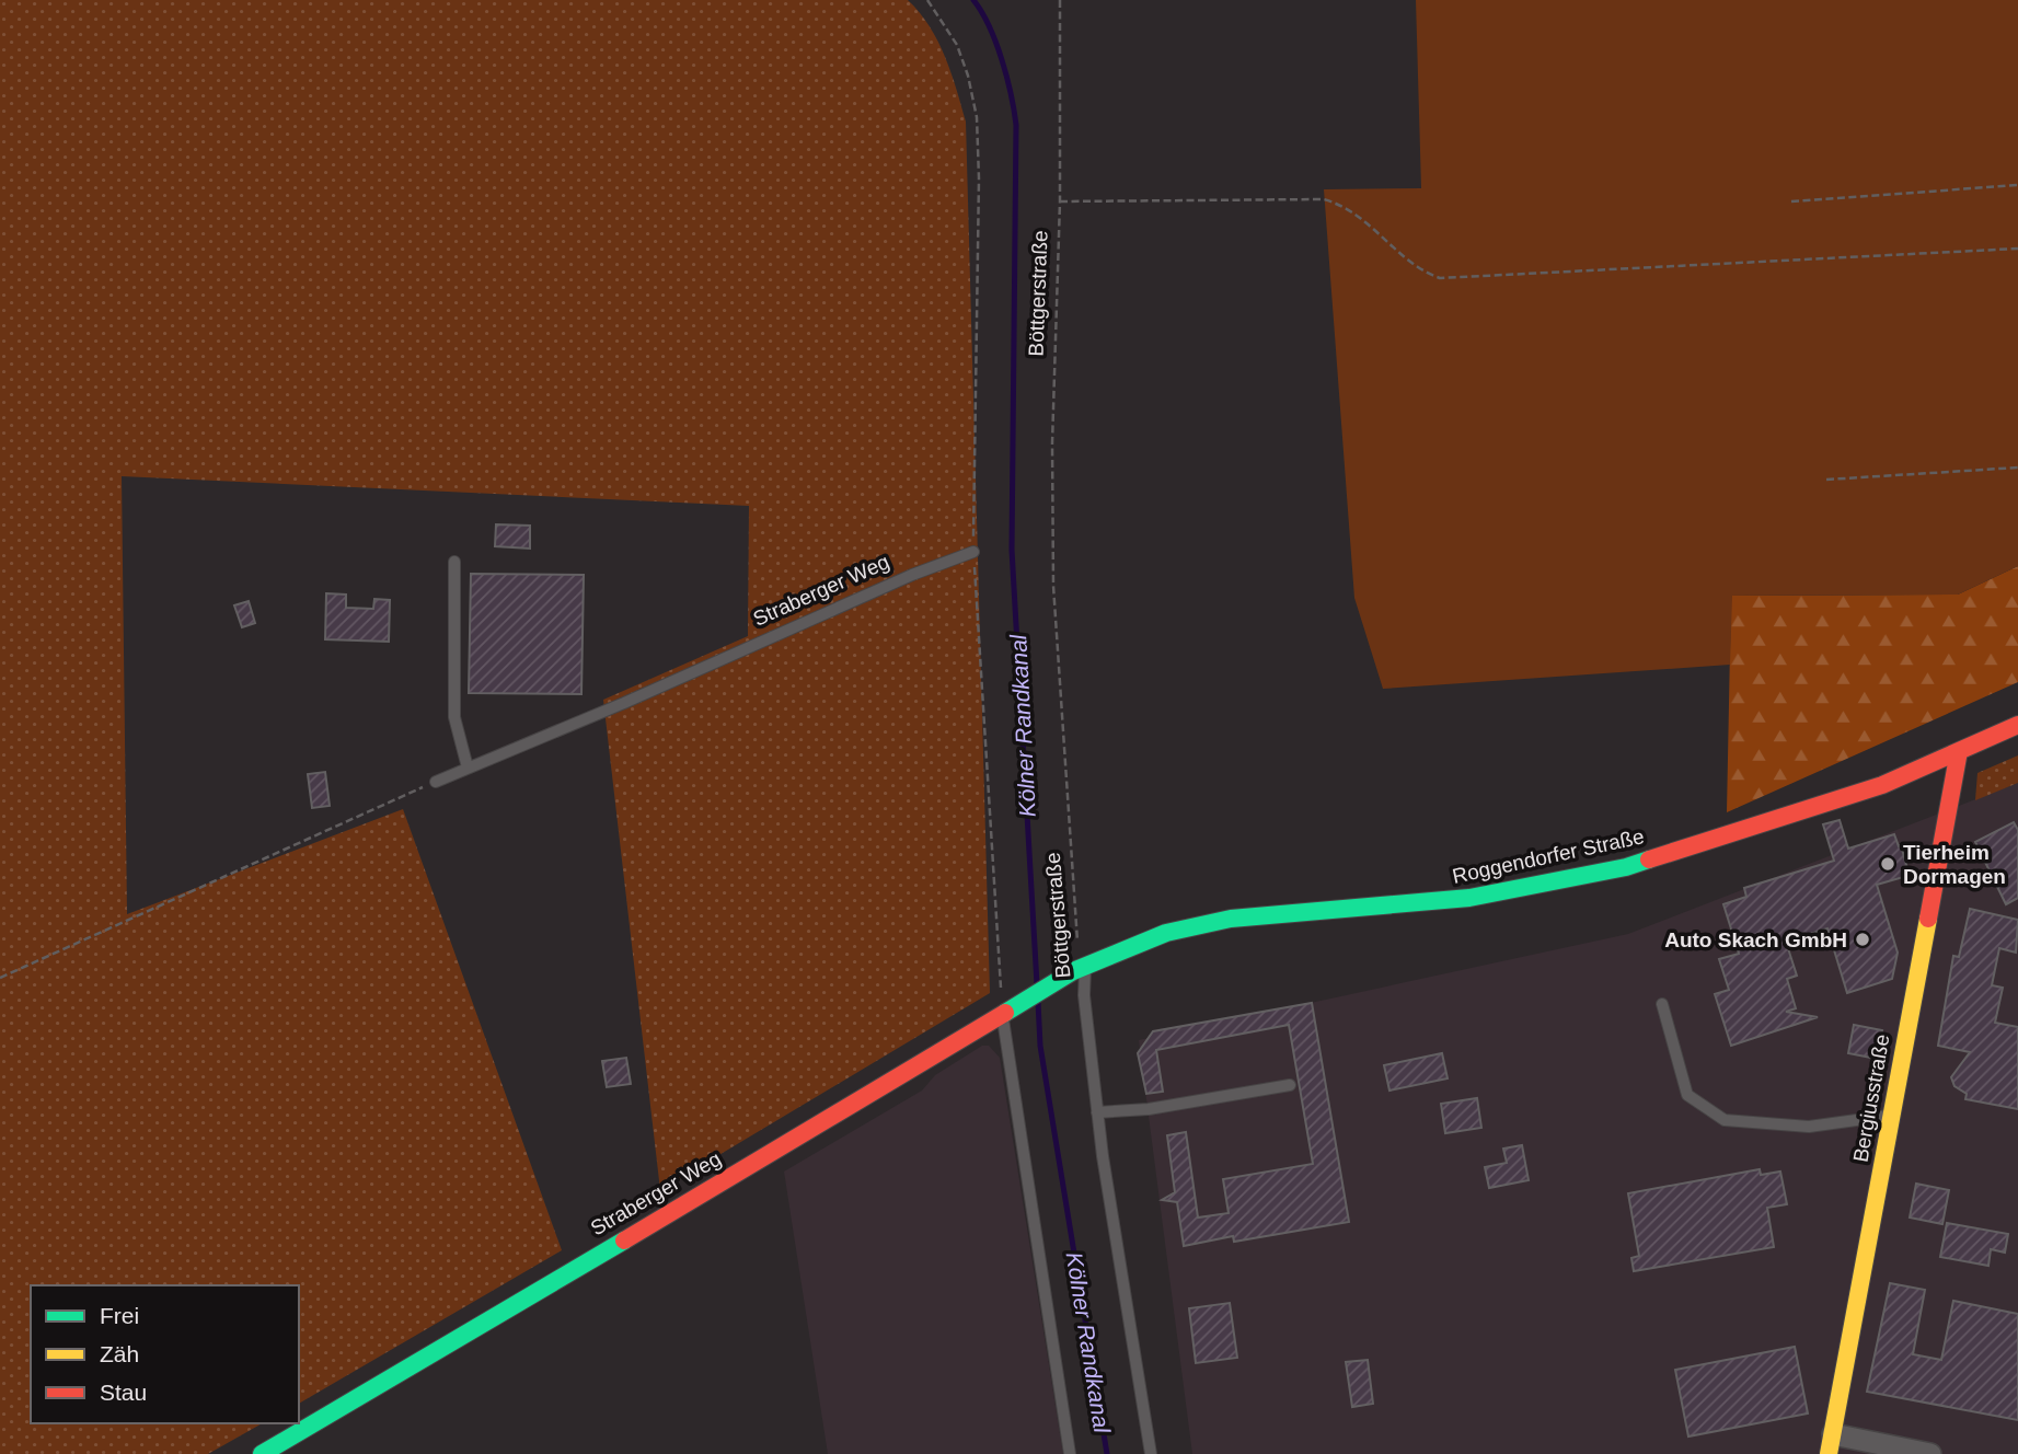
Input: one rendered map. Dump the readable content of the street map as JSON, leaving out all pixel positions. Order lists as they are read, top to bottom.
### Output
{
  "streets": {
    "main road": ["Straberger Weg", "Roggendorfer Straße", "Bergiusstraße"],
    "lane": ["Böttgerstraße"]
  },
  "crossings": [
    ["Böttgerstraße", "Straberger Weg"],
    ["Böttgerstraße", "Roggendorfer Straße"],
    ["Straberger Weg", "Roggendorfer Straße"],
    ["Roggendorfer Straße", "Bergiusstraße"]
  ],
  "water": ["Kölner Randkanal"],
  "places": ["Tierheim Dormagen", "Auto Skach GmbH"],
  "legend": ["Frei", "Zäh", "Stau"]
}
